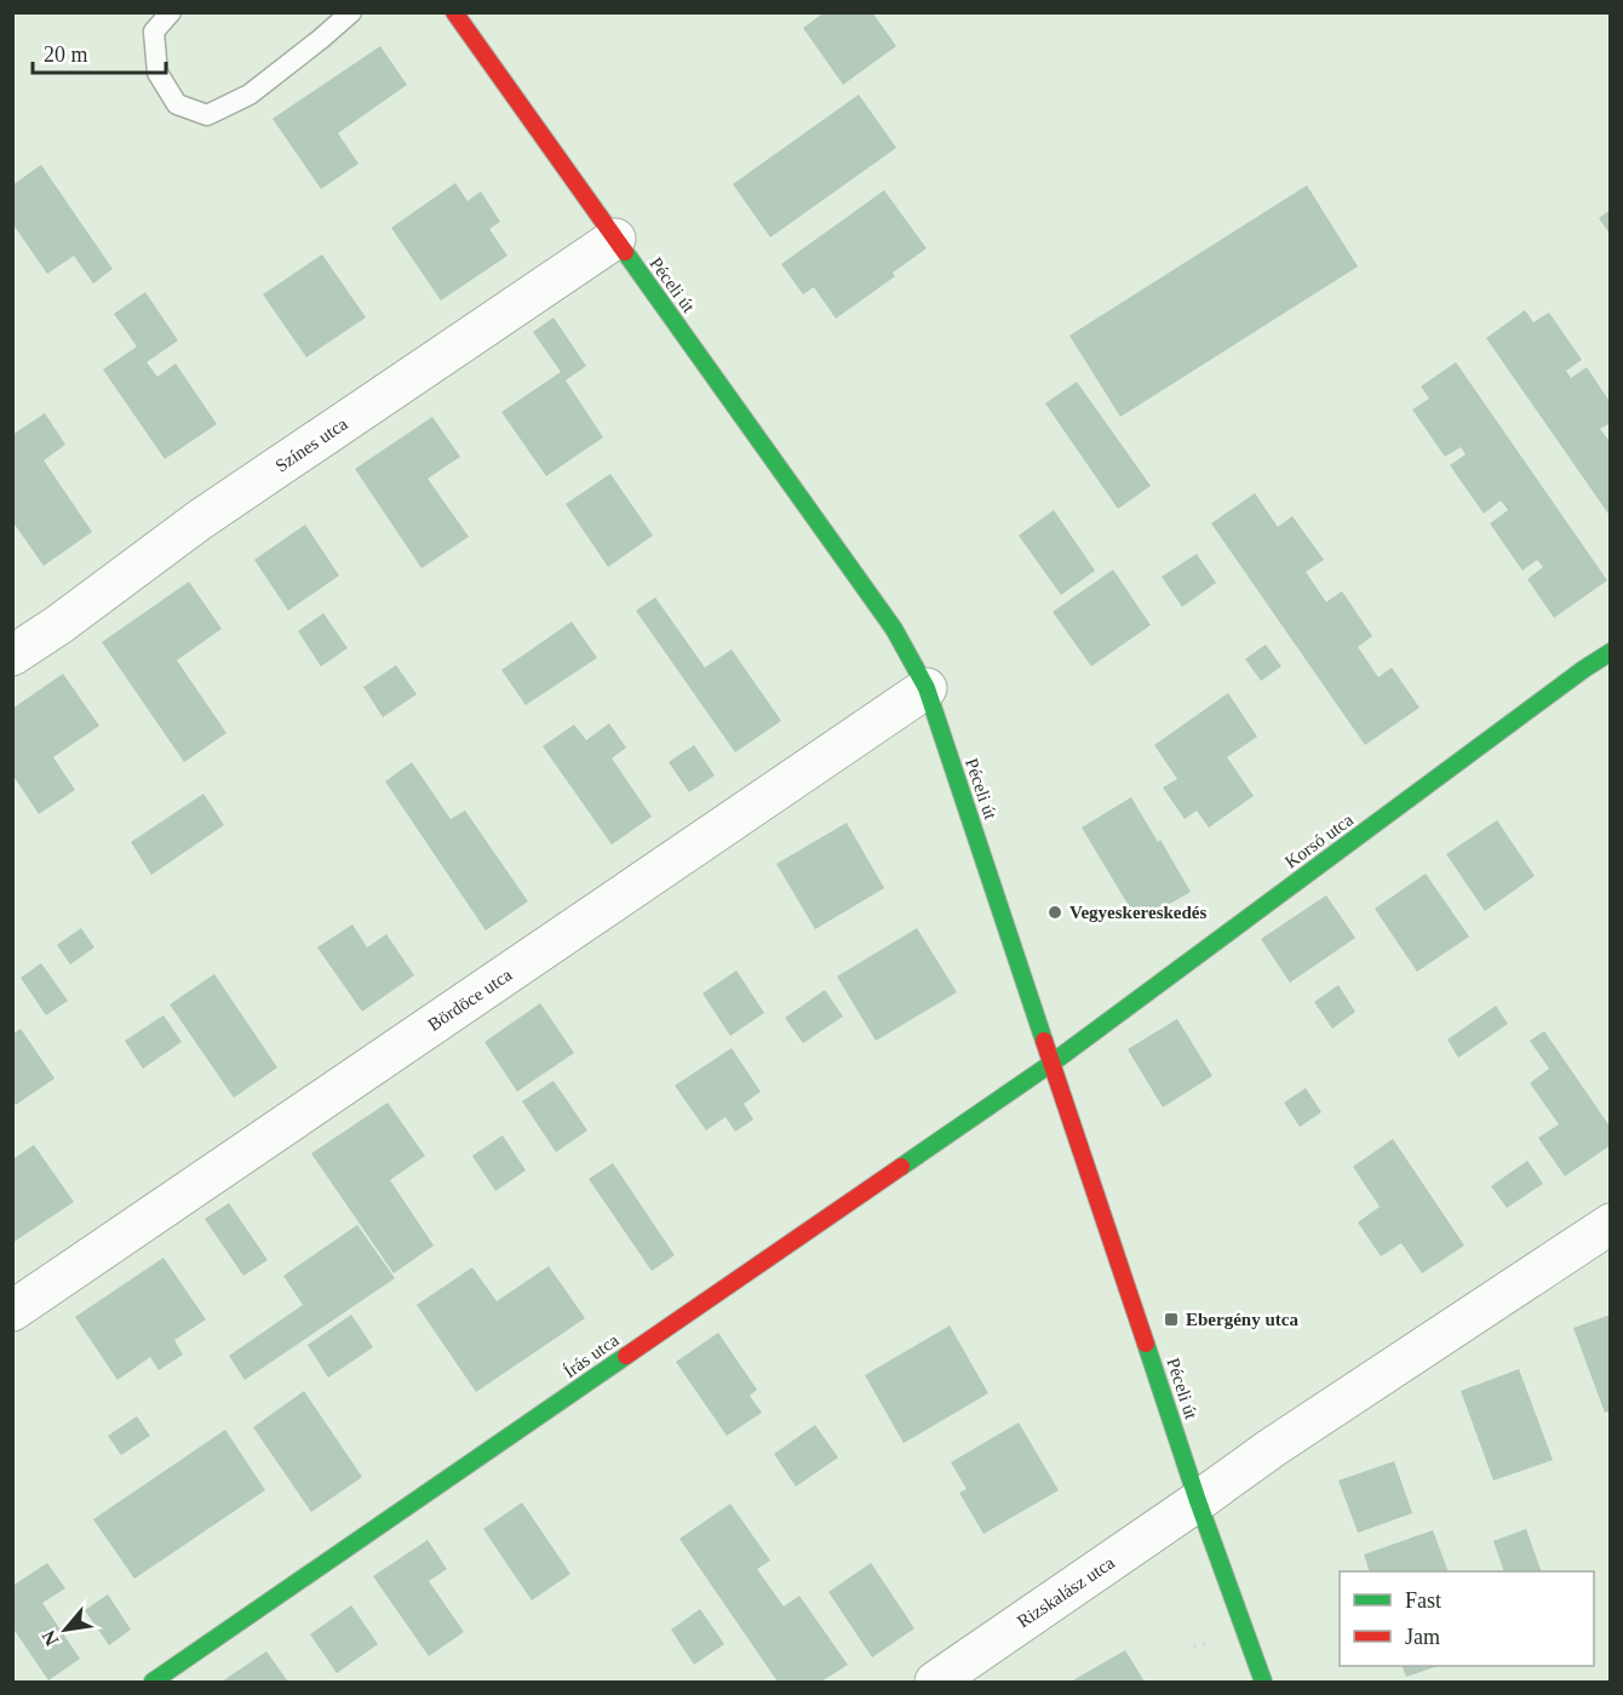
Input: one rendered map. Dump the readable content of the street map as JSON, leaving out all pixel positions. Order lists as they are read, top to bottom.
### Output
{
  "streets": {
    "main road": ["Péceli út", "Korsó utca", "Írás utca"],
    "street": ["Színes utca", "Bördöce utca", "Rizskalász utca"]
  },
  "crossings": [
    ["Péceli út", "Színes utca"],
    ["Péceli út", "Korsó utca"],
    ["Péceli út", "Bördöce utca"],
    ["Péceli út", "Írás utca"],
    ["Péceli út", "Rizskalász utca"],
    ["Korsó utca", "Írás utca"]
  ],
  "places": {
    "other": ["Vegyeskereskedés"],
    "transit": ["Ebergény utca"]
  },
  "legend": ["Fast", "Jam"],
  "scale_bar": "20 m",
  "north": "bottom left"
}
